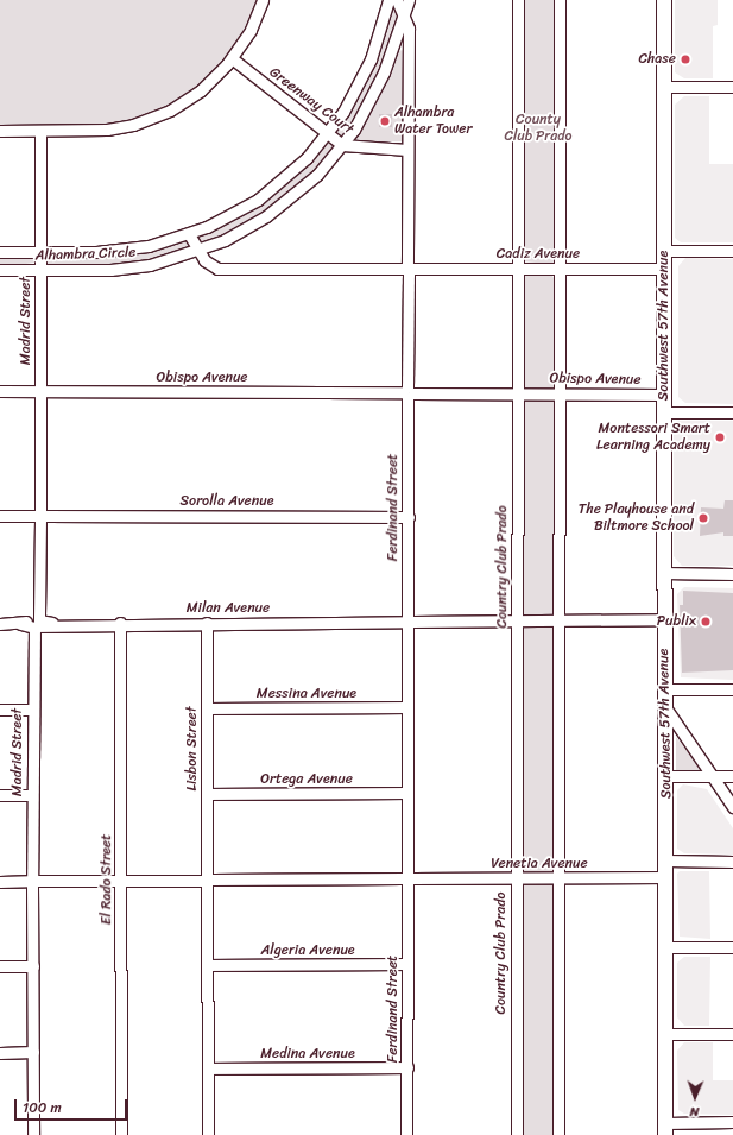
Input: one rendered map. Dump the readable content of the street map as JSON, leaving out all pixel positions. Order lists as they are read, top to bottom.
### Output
{
  "streets": {
    "main road": ["Southwest 57th Avenue"],
    "street": [
      "Greenway Court",
      "Alhambra Circle",
      "Cadiz Avenue",
      "Madrid Street",
      "Obispo Avenue",
      "Sorolla Avenue",
      "Ferdinand Street",
      "Country Club Prado",
      "Milan Avenue",
      "Messina Avenue",
      "Lisbon Street",
      "Ortega Avenue",
      "Venetia Avenue",
      "El Rado Street",
      "Algeria Avenue",
      "Medina Avenue"
    ]
  },
  "crossings": [
    ["Greenway Court", "Alhambra Circle"],
    ["Greenway Court", "Ferdinand Street"],
    ["Alhambra Circle", "Cadiz Avenue"],
    ["Alhambra Circle", "Madrid Street"],
    ["Alhambra Circle", "Ferdinand Street"],
    ["Cadiz Avenue", "Southwest 57th Avenue"],
    ["Cadiz Avenue", "Ferdinand Street"],
    ["Cadiz Avenue", "Country Club Prado"],
    ["Madrid Street", "Obispo Avenue"],
    ["Madrid Street", "Sorolla Avenue"],
    ["Madrid Street", "Milan Avenue"],
    ["Madrid Street", "Venetia Avenue"],
    ["Southwest 57th Avenue", "Obispo Avenue"],
    ["Southwest 57th Avenue", "Milan Avenue"],
    ["Southwest 57th Avenue", "Venetia Avenue"],
    ["Obispo Avenue", "Ferdinand Street"],
    ["Obispo Avenue", "Country Club Prado"],
    ["Sorolla Avenue", "Ferdinand Street"],
    ["Ferdinand Street", "Milan Avenue"],
    ["Ferdinand Street", "Messina Avenue"],
    ["Ferdinand Street", "Ortega Avenue"],
    ["Ferdinand Street", "Venetia Avenue"],
    ["Ferdinand Street", "Algeria Avenue"],
    ["Ferdinand Street", "Medina Avenue"],
    ["Country Club Prado", "Milan Avenue"],
    ["Country Club Prado", "Venetia Avenue"],
    ["Milan Avenue", "Lisbon Street"],
    ["Milan Avenue", "El Rado Street"],
    ["Messina Avenue", "Lisbon Street"],
    ["Lisbon Street", "Ortega Avenue"],
    ["Lisbon Street", "Venetia Avenue"],
    ["Lisbon Street", "Algeria Avenue"],
    ["Lisbon Street", "Medina Avenue"],
    ["Venetia Avenue", "El Rado Street"]
  ],
  "parks": ["County Club Prado"],
  "places": [
    "Chase",
    "Alhambra Water Tower",
    "Montessori Smart Learning Academy",
    "The Playhouse and Biltmore School",
    "Publix"
  ],
  "scale_bar": "100 m",
  "north": "bottom"
}
